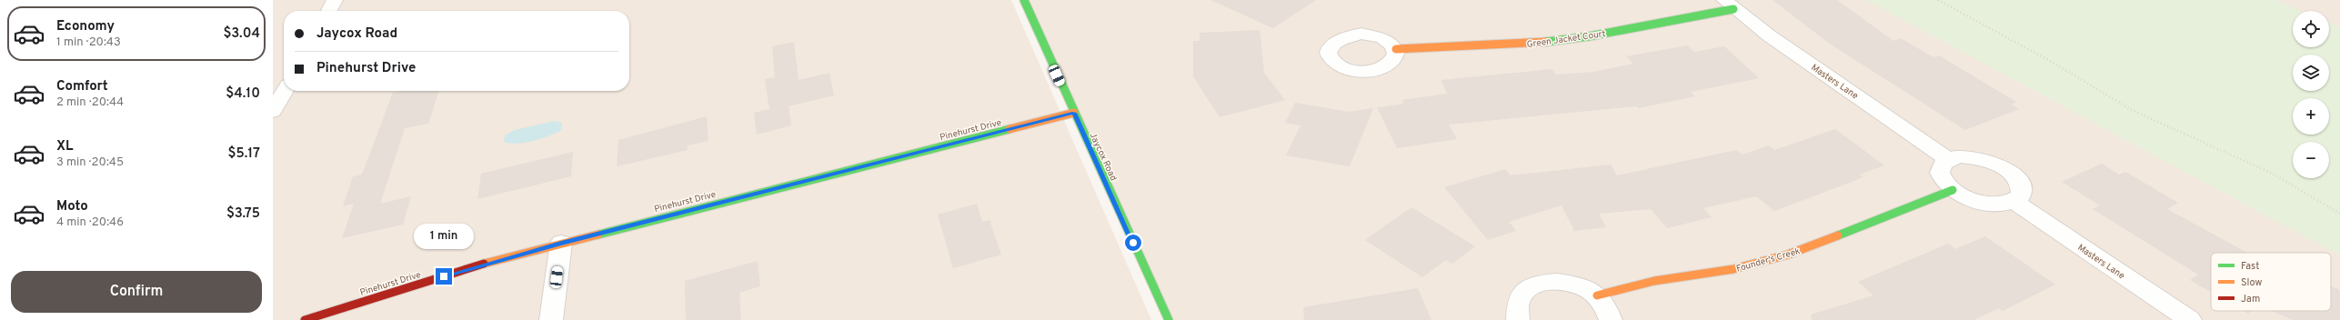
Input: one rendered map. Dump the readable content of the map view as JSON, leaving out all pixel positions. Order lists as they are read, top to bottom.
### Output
{
  "streets": {
    "street": [
      "Green Jacket Court",
      "Masters Lane",
      "Pinehurst Drive",
      "Jaycox Road",
      "Founder's Creek"
    ]
  },
  "crossings": [
    ["Green Jacket Court", "Masters Lane"],
    ["Pinehurst Drive", "Jaycox Road"]
  ],
  "legend": ["Fast", "Slow", "Jam"],
  "page": {
    "list": [
      {
        "name": "Economy",
        "note": "1 min · 20:43",
        "value": "$3.04"
      },
      {
        "name": "Comfort",
        "note": "2 min · 20:44",
        "value": "$4.10"
      },
      {
        "name": "XL",
        "note": "3 min · 20:45",
        "value": "$5.17"
      },
      {
        "name": "Moto",
        "note": "4 min · 20:46",
        "value": "$3.75"
      }
    ],
    "map_buttons": ["+", "−"],
    "banner": ["Jaycox Road", "Pinehurst Drive"],
    "bubble": "1 min",
    "buttons": "Confirm"
  }
}
